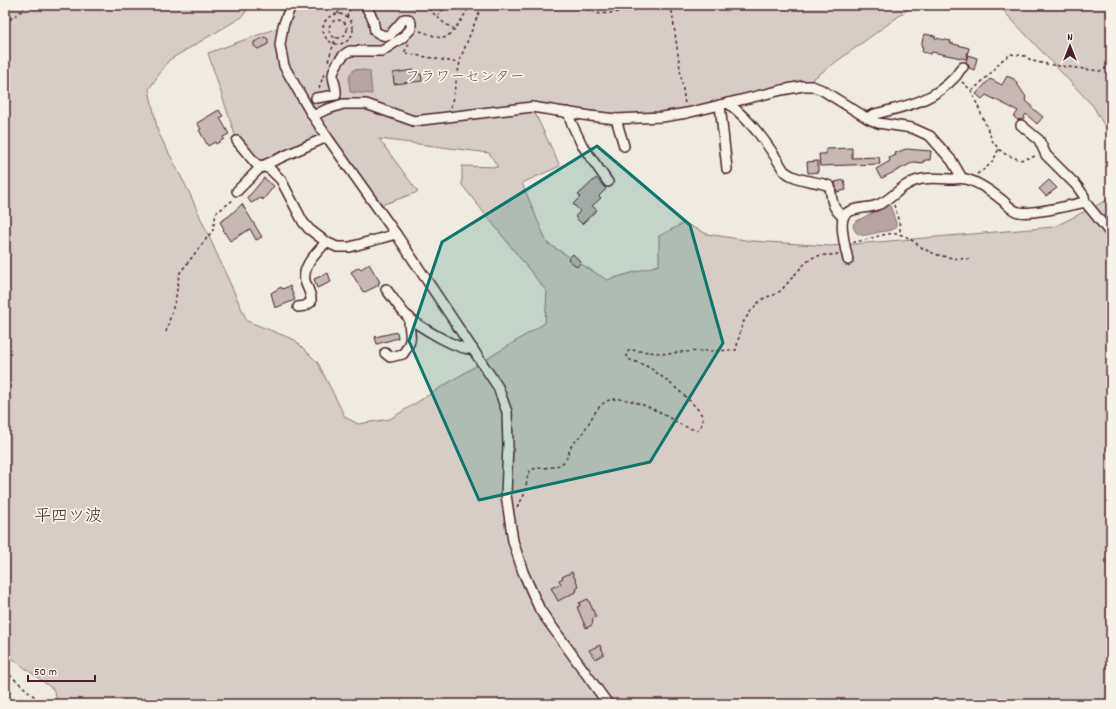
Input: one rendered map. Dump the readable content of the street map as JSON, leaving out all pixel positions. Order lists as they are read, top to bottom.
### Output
{
  "districts": ["平四ツ波"],
  "parks": ["フラワーセンター"],
  "scale_bar": "50 m",
  "north": "top"
}
